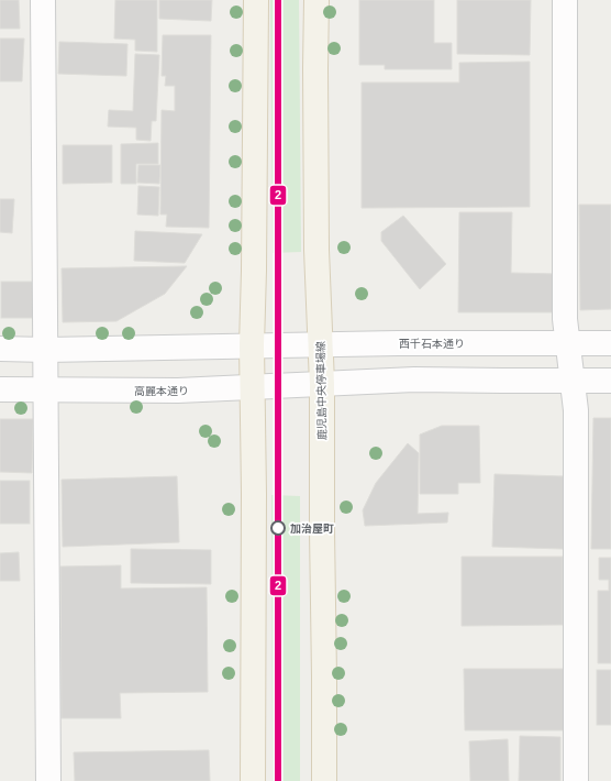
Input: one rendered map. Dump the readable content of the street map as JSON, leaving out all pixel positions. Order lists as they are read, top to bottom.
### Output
{
  "streets": {
    "main road": ["鹿児島中央停車場線"],
    "street": ["西千石本通り", "高麗本通り"]
  },
  "crossings": [
    ["西千石本通り", "鹿児島中央停車場線"],
    ["高麗本通り", "鹿児島中央停車場線"]
  ],
  "places": ["加治屋町"],
  "lines": ["transit line 2"]
}
